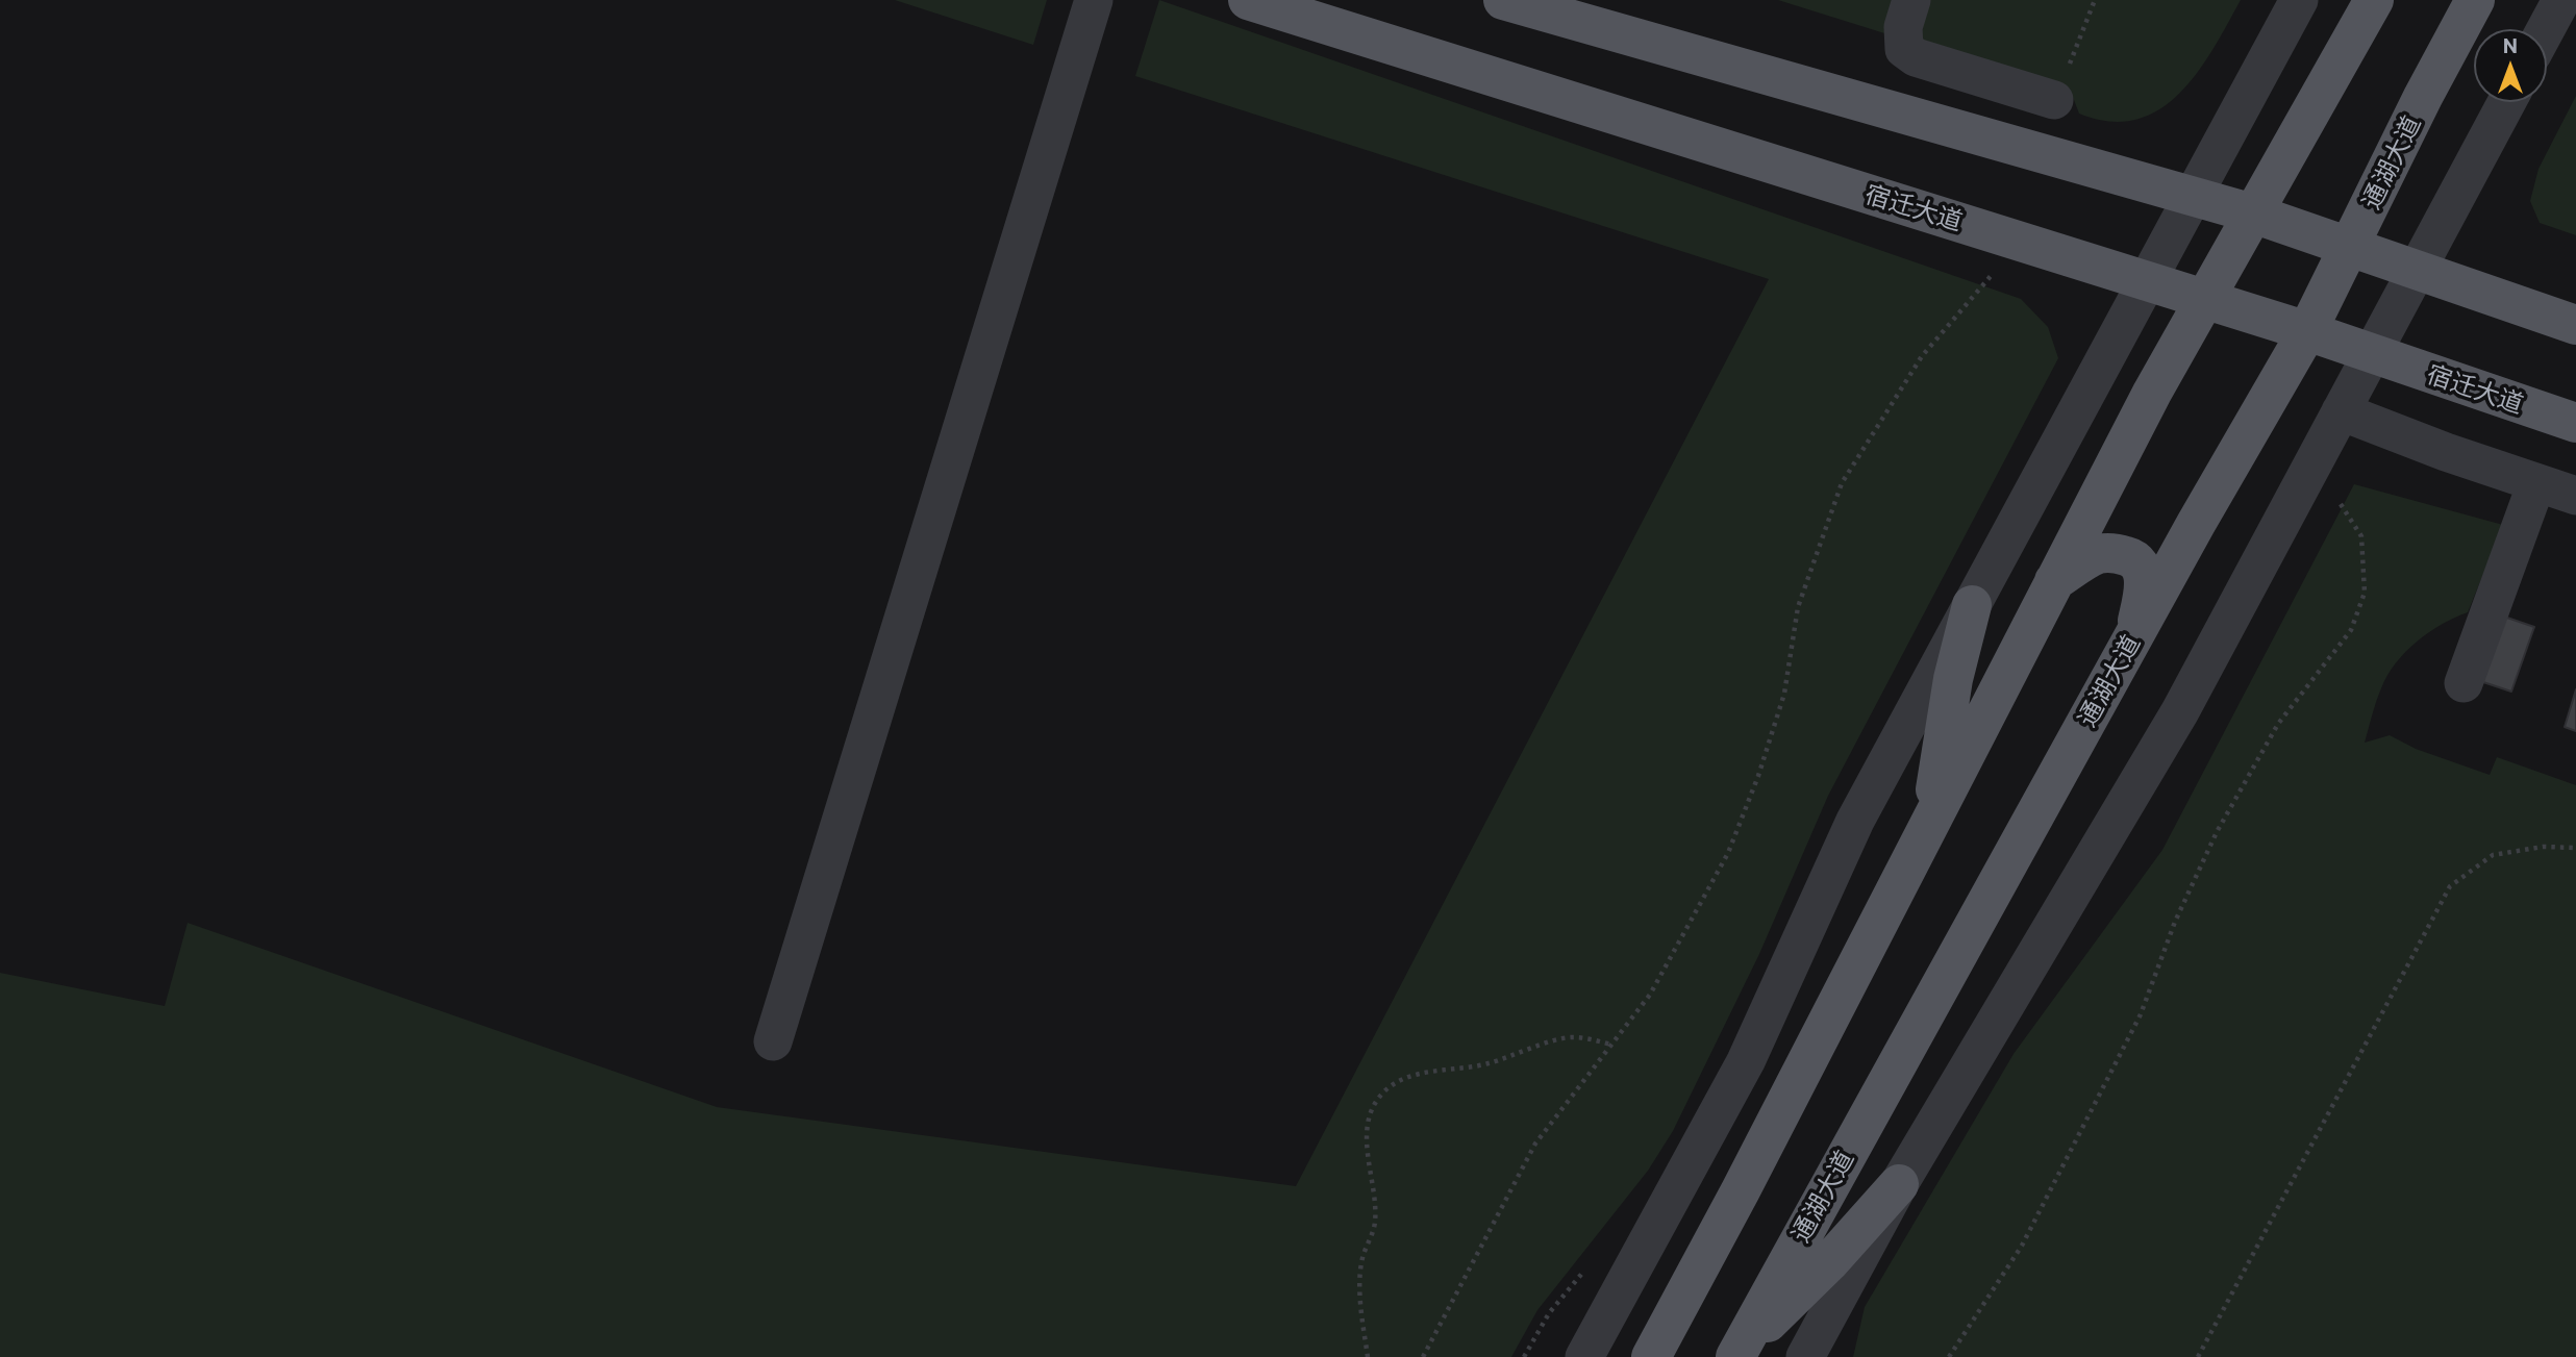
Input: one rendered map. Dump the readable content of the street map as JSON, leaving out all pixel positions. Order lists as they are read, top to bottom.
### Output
{
  "streets": {
    "main road": ["通湖大道", "宿迁大道"]
  },
  "crossings": [
    ["通湖大道", "宿迁大道"]
  ],
  "north": "top"
}
